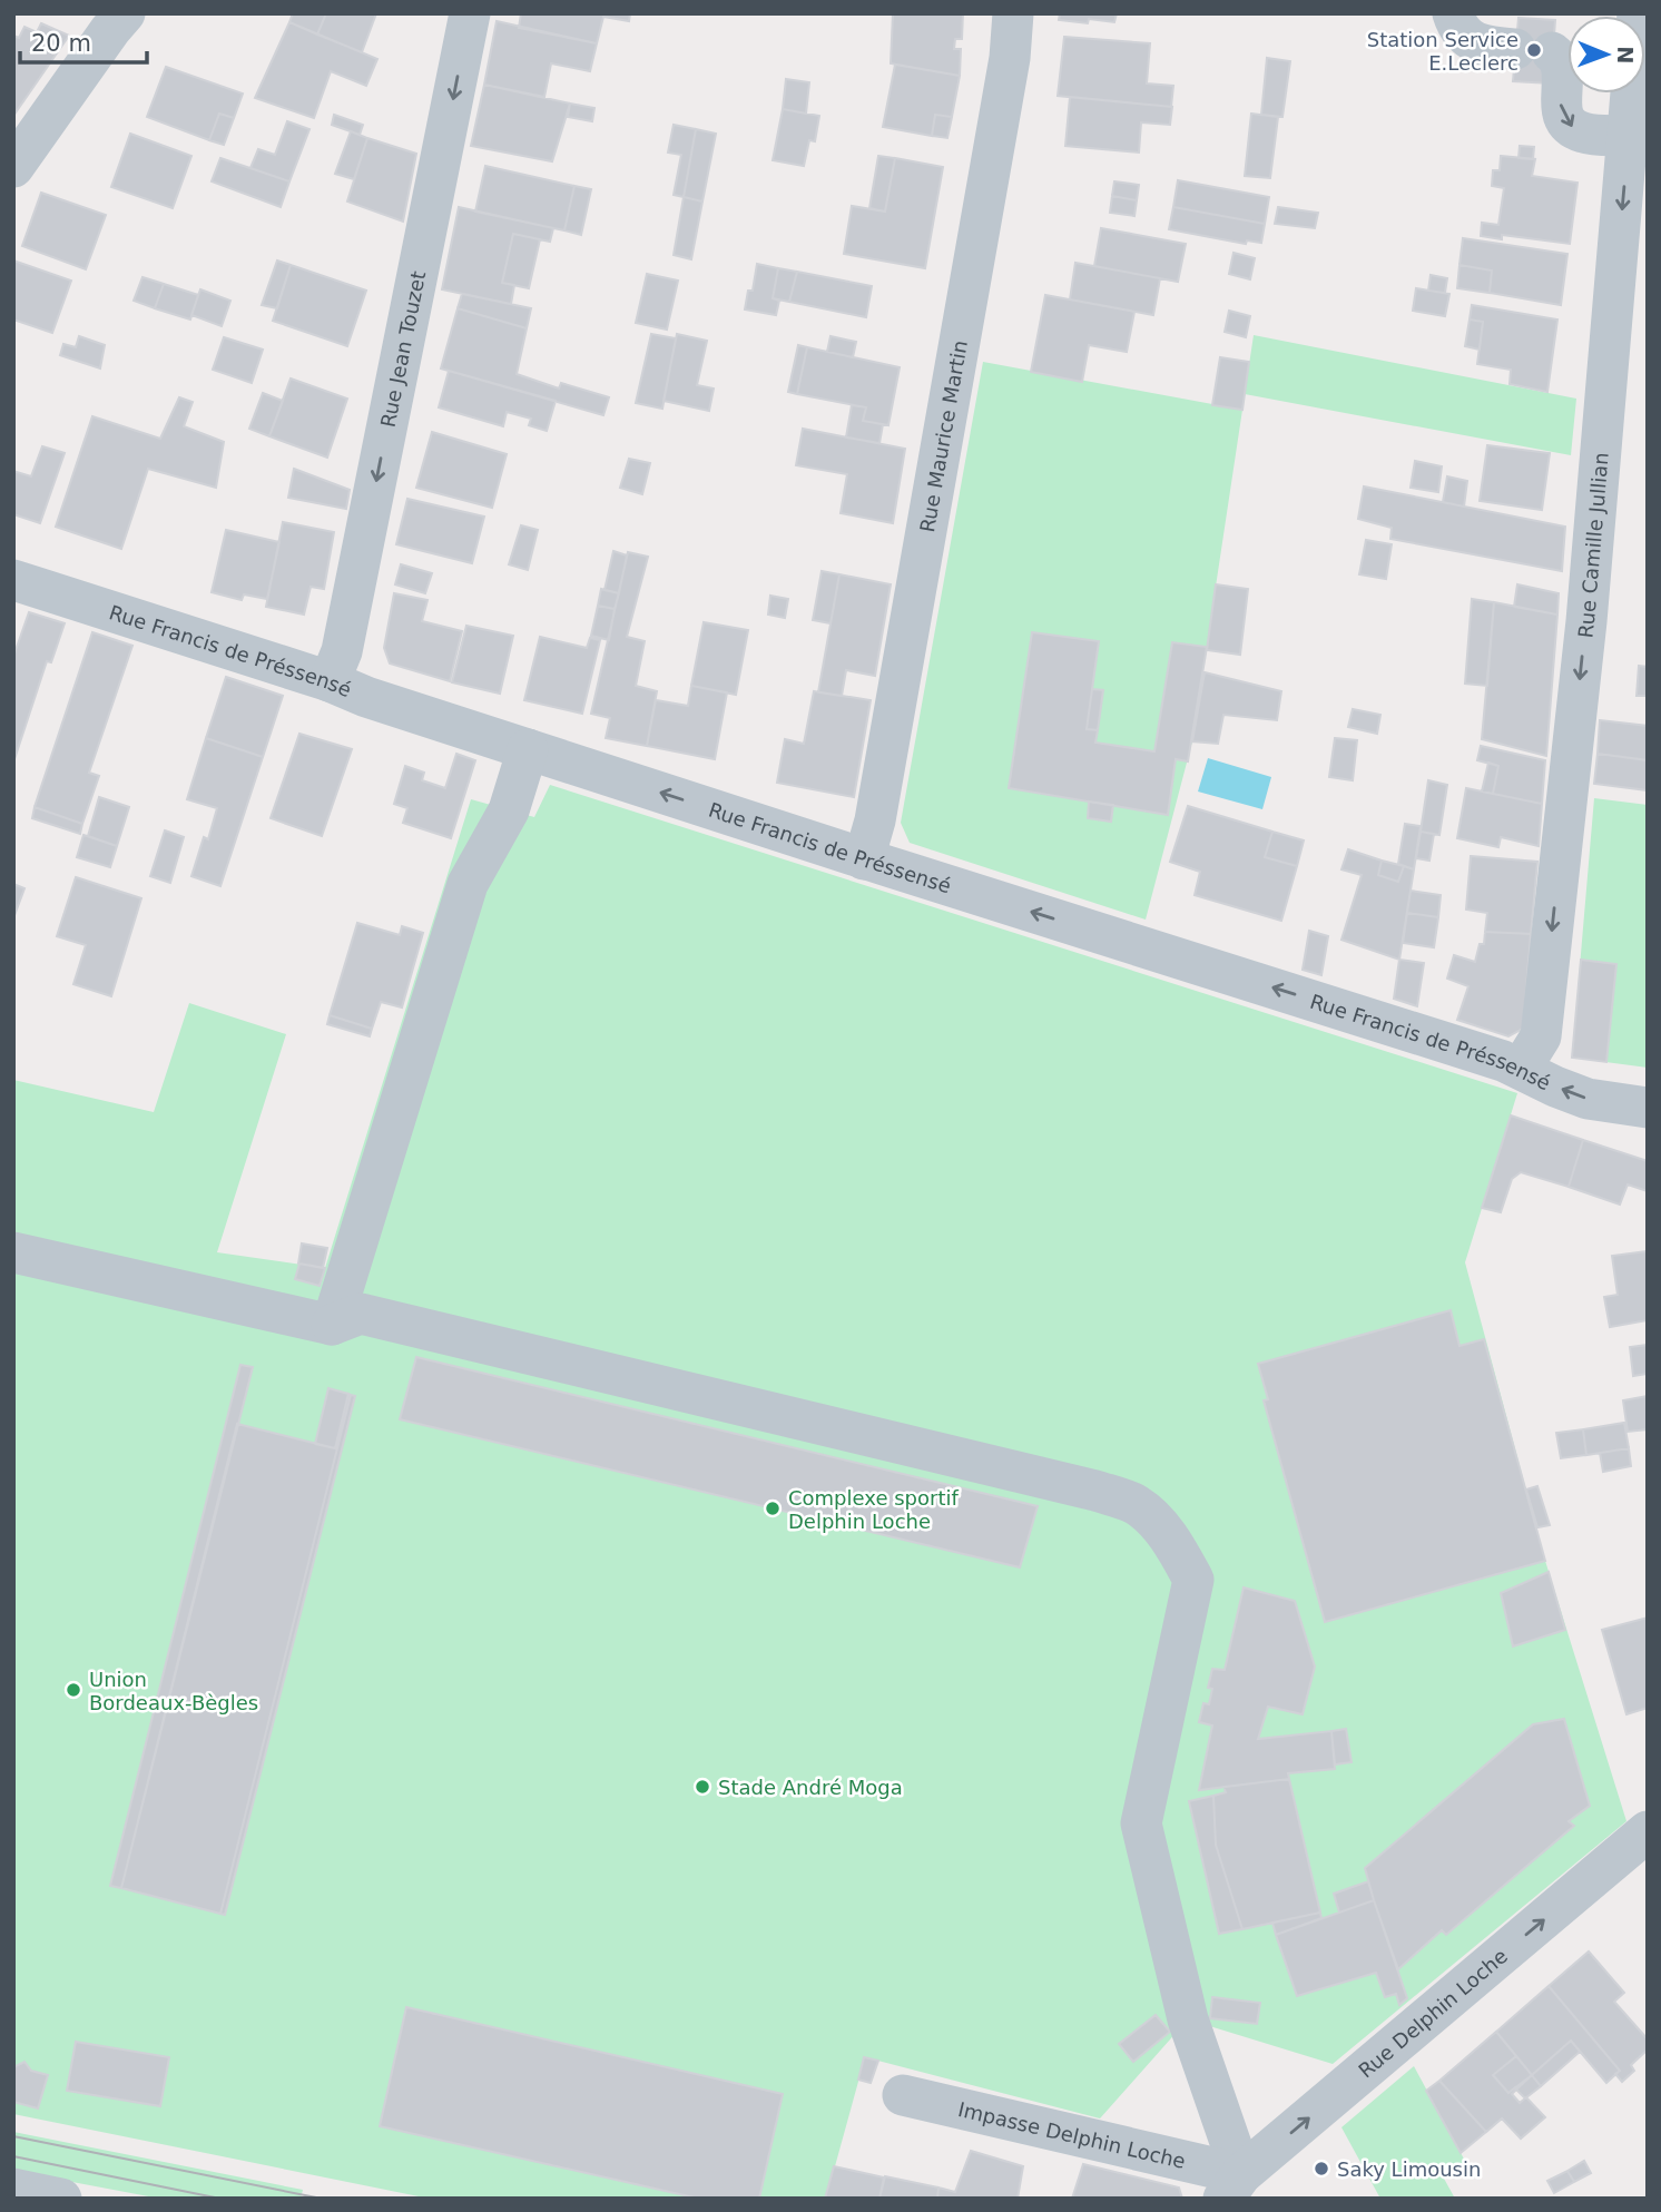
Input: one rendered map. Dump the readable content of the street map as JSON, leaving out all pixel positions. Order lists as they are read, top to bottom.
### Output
{
  "streets": {
    "street": [
      "Rue Jean Touzet",
      "Rue Maurice Martin",
      "Rue Camille Jullian",
      "Rue Francis de Préssensé",
      "Rue Delphin Loche",
      "Impasse Delphin Loche"
    ]
  },
  "crossings": [
    ["Rue Jean Touzet", "Rue Francis de Préssensé"],
    ["Rue Maurice Martin", "Rue Francis de Préssensé"],
    ["Rue Camille Jullian", "Rue Francis de Préssensé"],
    ["Rue Delphin Loche", "Impasse Delphin Loche"]
  ],
  "one_way": [
    "Rue Jean Touzet",
    "Rue Camille Jullian",
    "Rue Francis de Préssensé",
    "Rue Delphin Loche"
  ],
  "places": [
    "Station Service E.Leclerc",
    "Complexe sportif Delphin Loche",
    "Union Bordeaux-Bègles",
    "Stade André Moga",
    "Saky Limousin"
  ],
  "scale_bar": "20 m",
  "north": "right"
}
